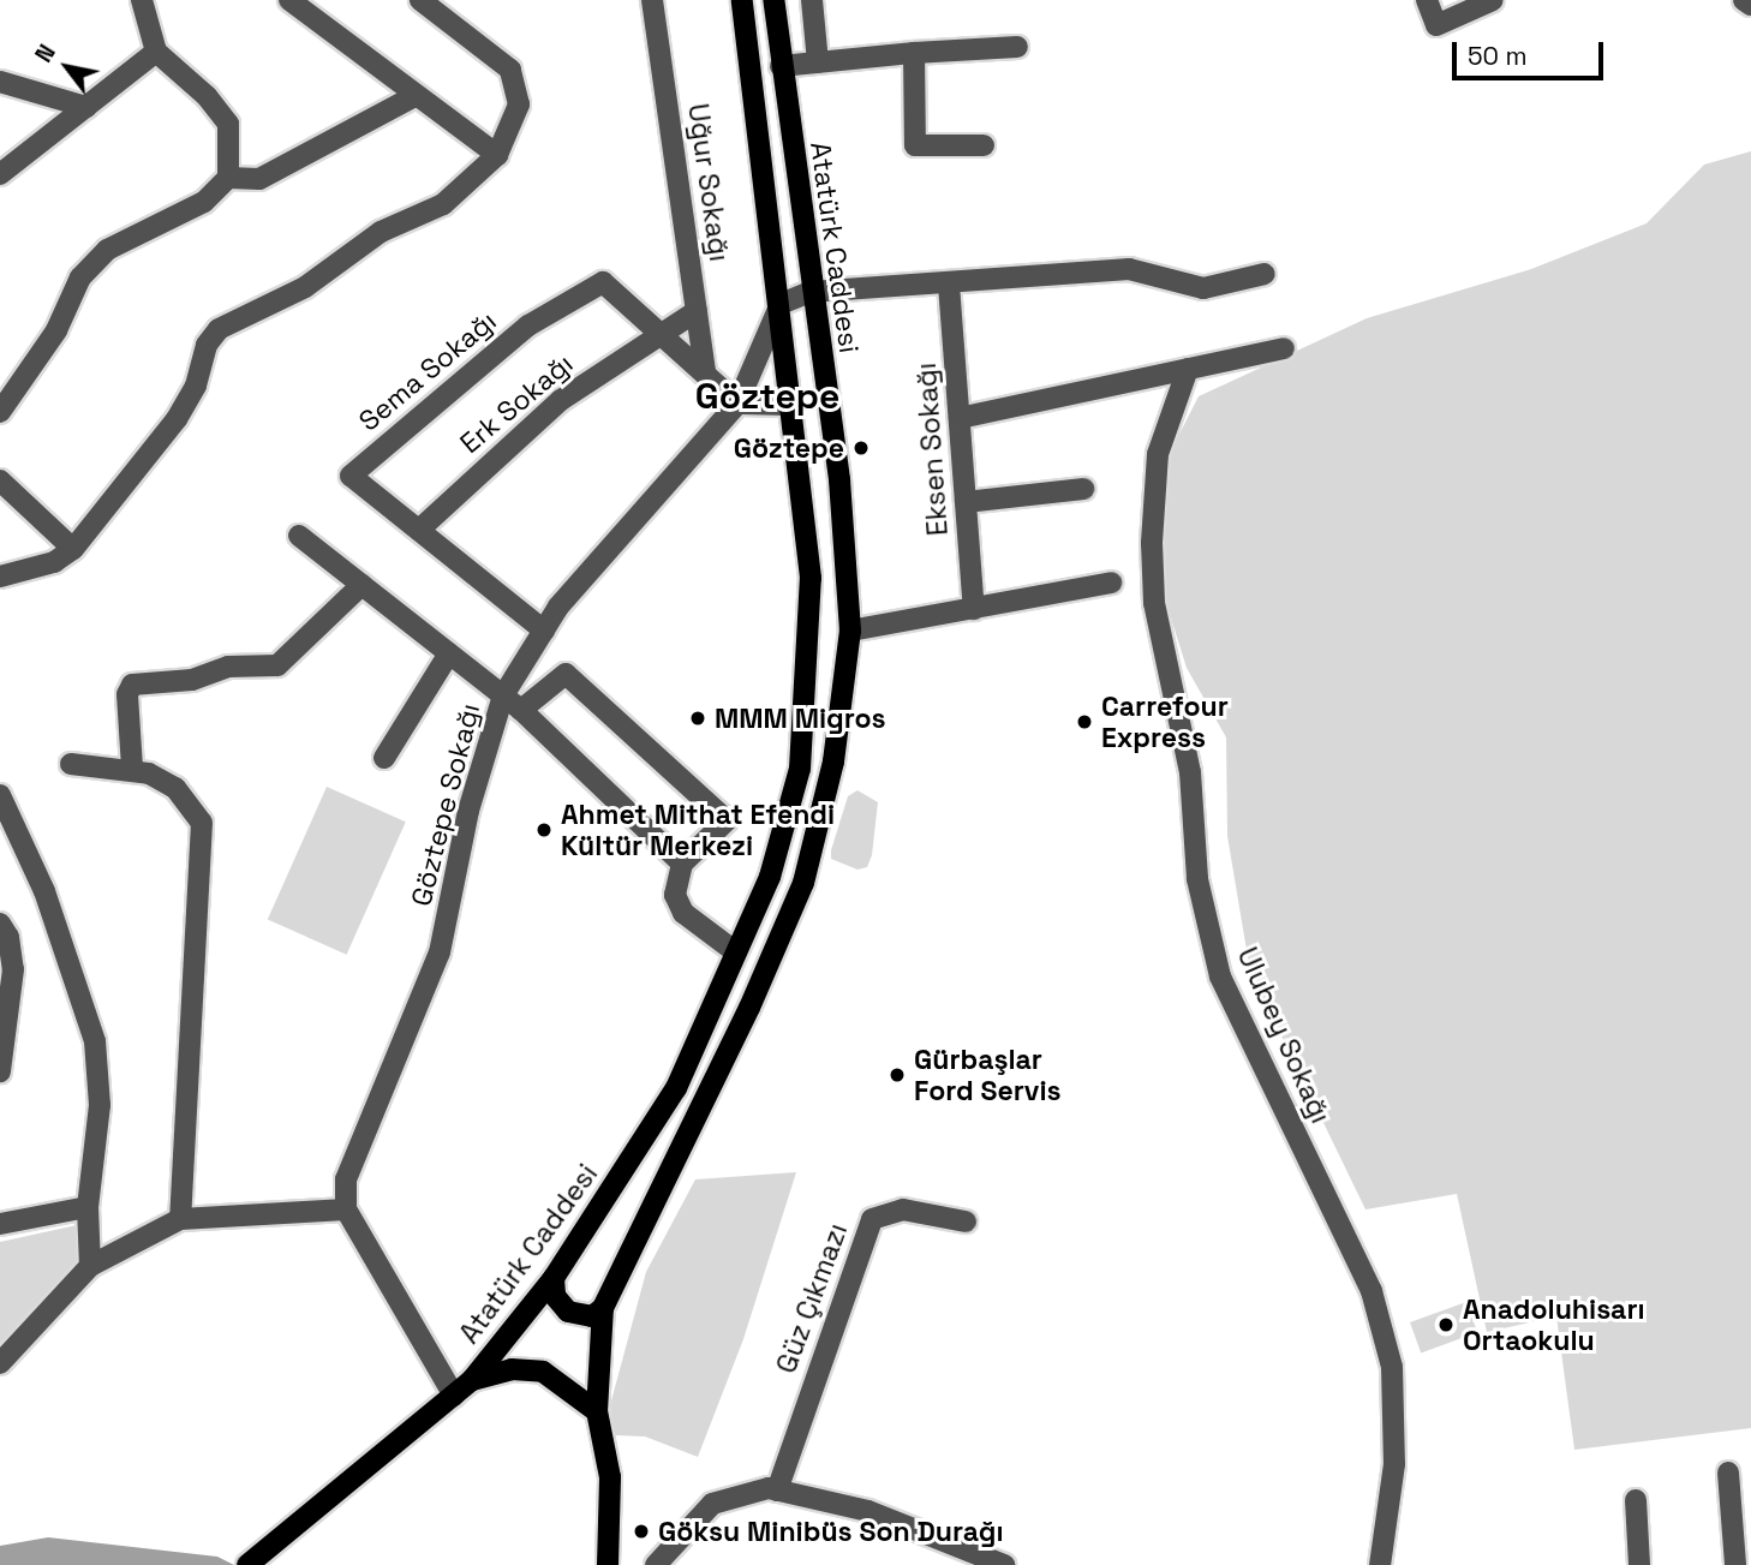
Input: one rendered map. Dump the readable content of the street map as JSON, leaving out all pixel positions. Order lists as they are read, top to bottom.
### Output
{
  "streets": {
    "main road": ["Atatürk Caddesi"],
    "street": [
      "Uğur Sokağı",
      "Sema Sokağı",
      "Erk Sokağı",
      "Eksen Sokağı",
      "Göztepe Sokağı",
      "Ulubey Sokağı",
      "Güz Çıkmazı"
    ]
  },
  "crossings": [
    ["Uğur Sokağı", "Sema Sokağı"],
    ["Uğur Sokağı", "Erk Sokağı"],
    ["Atatürk Caddesi", "Göztepe Sokağı"],
    ["Sema Sokağı", "Erk Sokağı"],
    ["Sema Sokağı", "Göztepe Sokağı"]
  ],
  "districts": ["Göztepe"],
  "places": [
    "Göztepe",
    "MMM Migros",
    "Carrefour Express",
    "Ahmet Mithat Efendi Kültür Merkezi",
    "Gürbaşlar Ford Servis",
    "Anadoluhisarı Ortaokulu",
    "Göksu Minibüs Son Durağı"
  ],
  "scale_bar": "50 m",
  "north": "top left"
}
